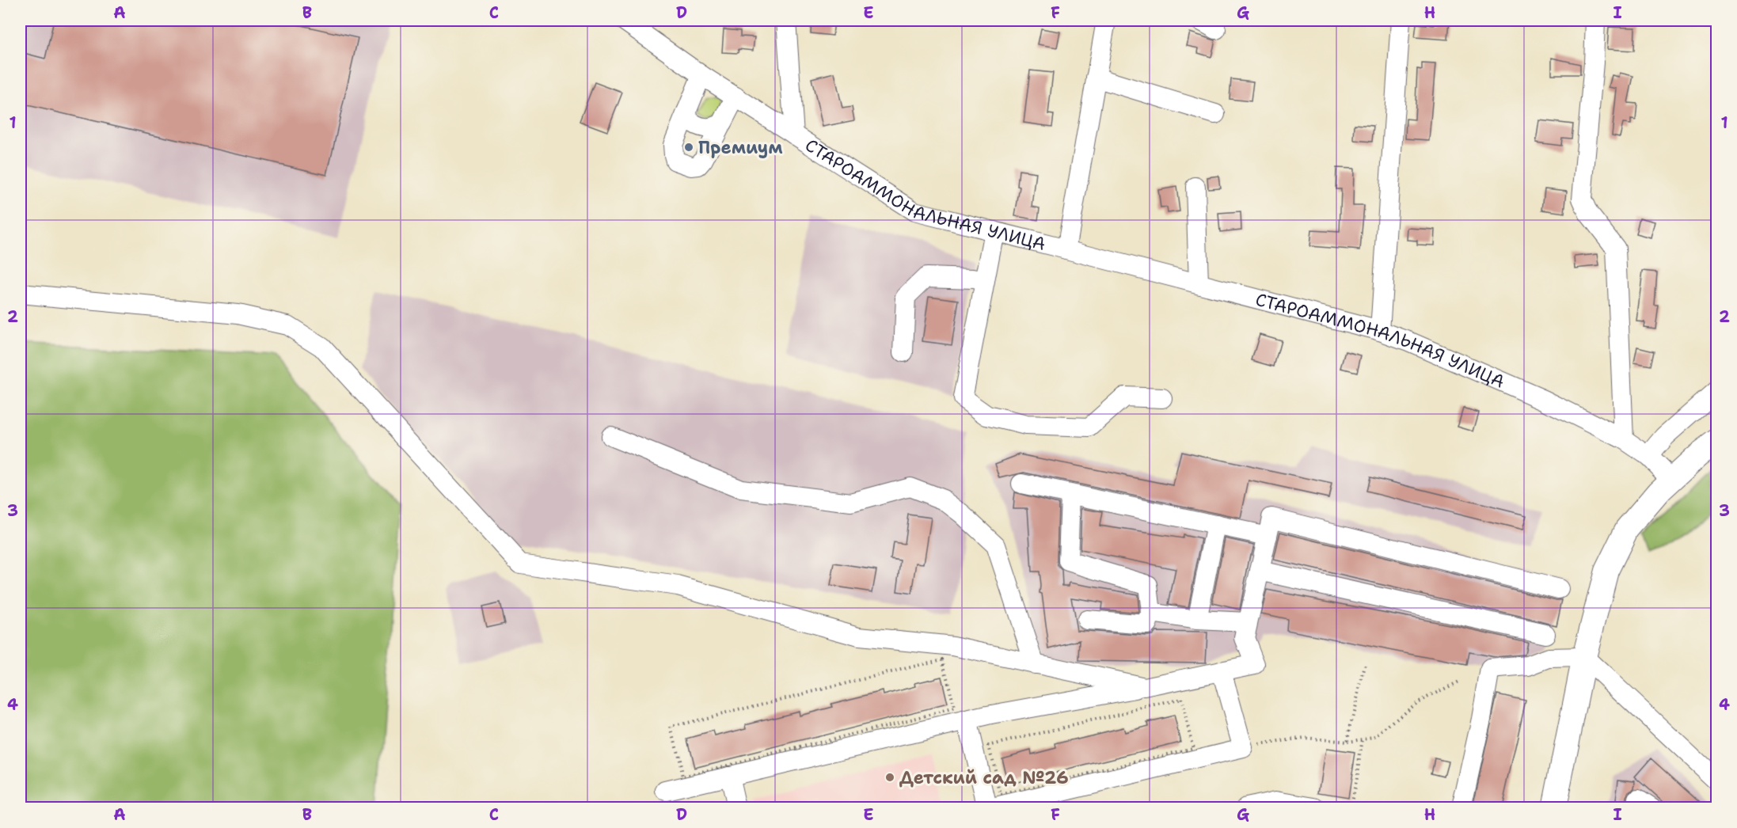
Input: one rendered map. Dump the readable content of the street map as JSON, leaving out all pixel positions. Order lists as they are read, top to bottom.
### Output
{
  "streets": {
    "street": ["СТАРОАММОНАЛЬНАЯ УЛИЦА"]
  },
  "places": ["Премиум", "Детский сад №26"],
  "grid": {
    "columns": [
      "A",
      "B",
      "C",
      "D",
      "E",
      "F",
      "G",
      "H",
      "I"
    ],
    "rows": [
      "1",
      "2",
      "3",
      "4"
    ]
  }
}
